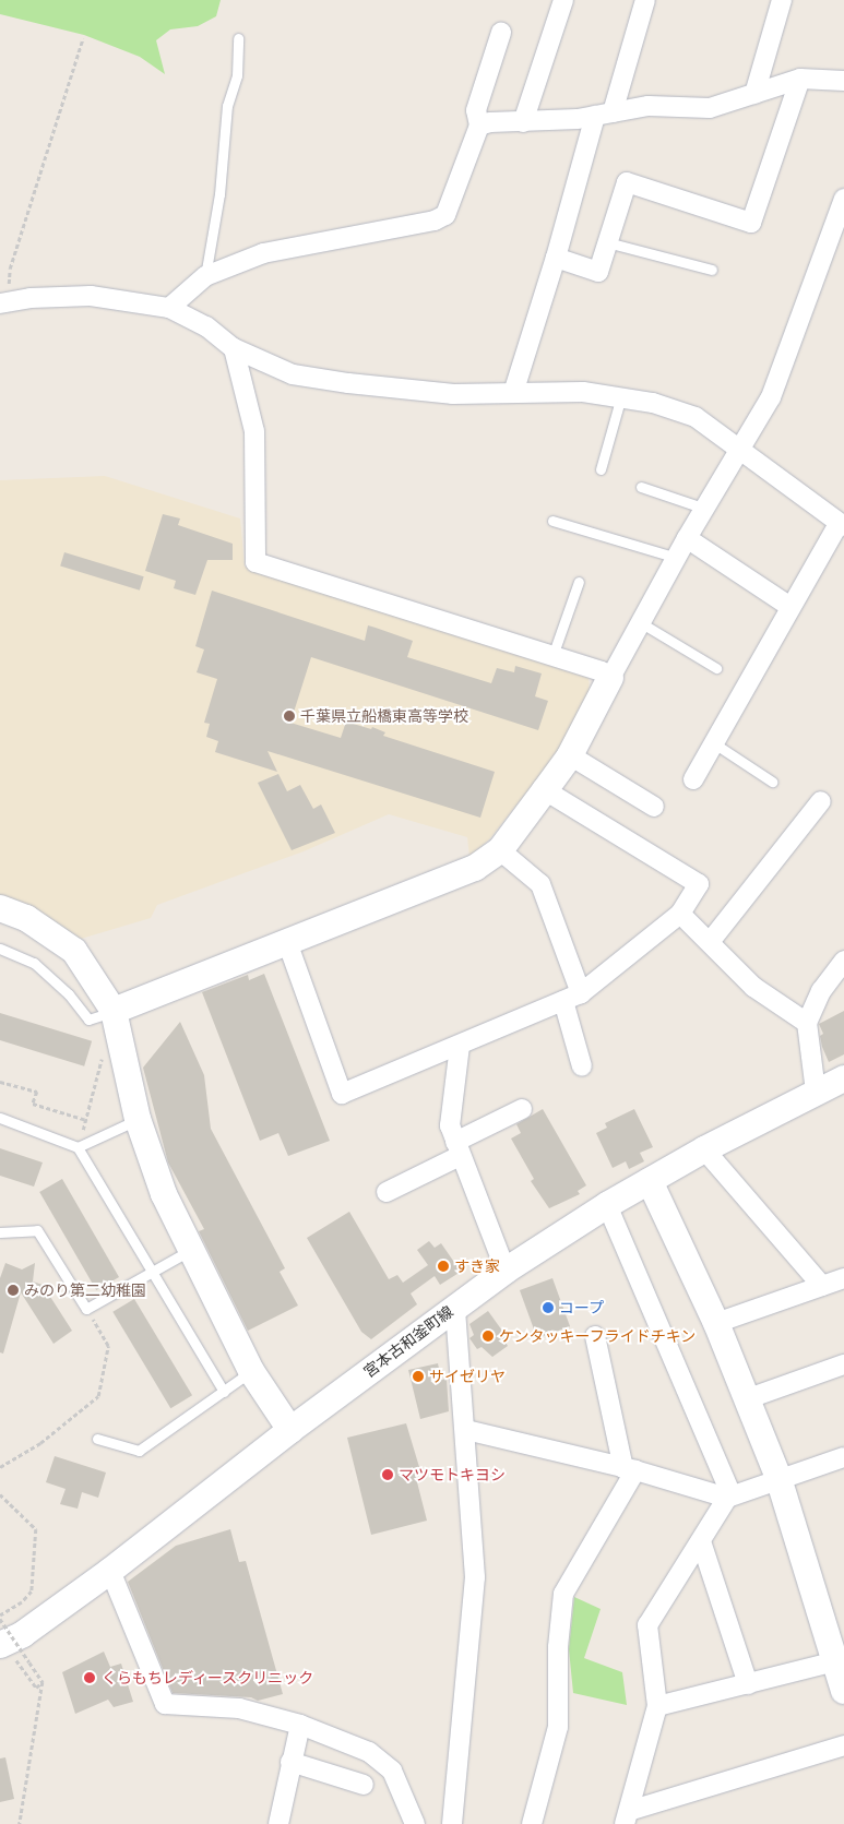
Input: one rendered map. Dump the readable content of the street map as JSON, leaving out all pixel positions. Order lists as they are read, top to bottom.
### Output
{
  "streets": {
    "street": ["宮本古和釜町線"]
  },
  "places": [
    "千葉県立船橋東高等学校",
    "すき家",
    "みのり第二幼稚園",
    "コープ",
    "ケンタッキーフライドチキン",
    "サイゼリヤ",
    "マツモトキヨシ",
    "くらもちレディースクリニック"
  ]
}
